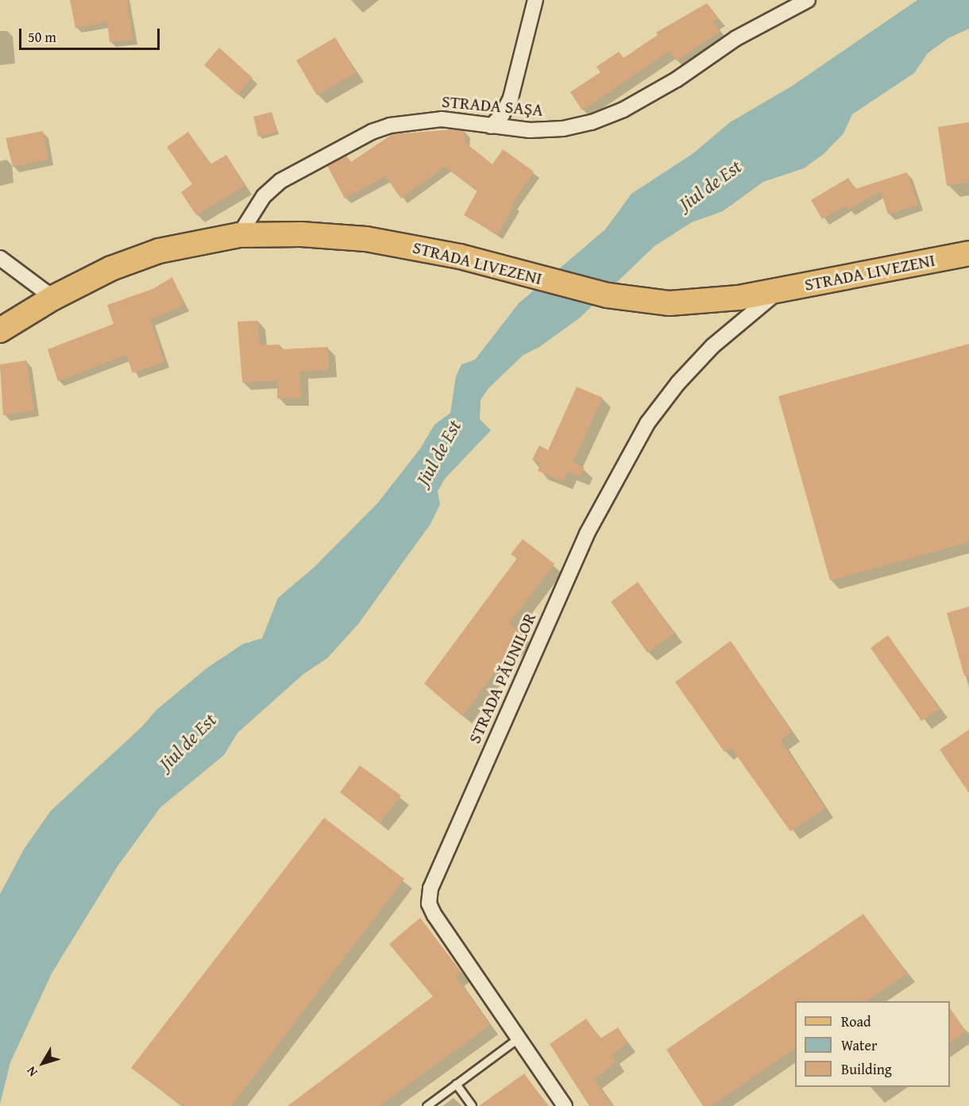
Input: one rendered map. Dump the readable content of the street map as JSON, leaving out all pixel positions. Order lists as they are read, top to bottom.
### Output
{
  "streets": {
    "main road": ["STRADA LIVEZENI"],
    "street": ["STRADA SAŞA", "STRADA PĂUNILOR"]
  },
  "crossings": [
    ["STRADA SAŞA", "STRADA LIVEZENI"],
    ["STRADA LIVEZENI", "STRADA PĂUNILOR"]
  ],
  "water": ["Jiul de Est"],
  "legend": ["Road", "Water", "Building"],
  "scale_bar": "50 m",
  "north": "bottom left"
}
